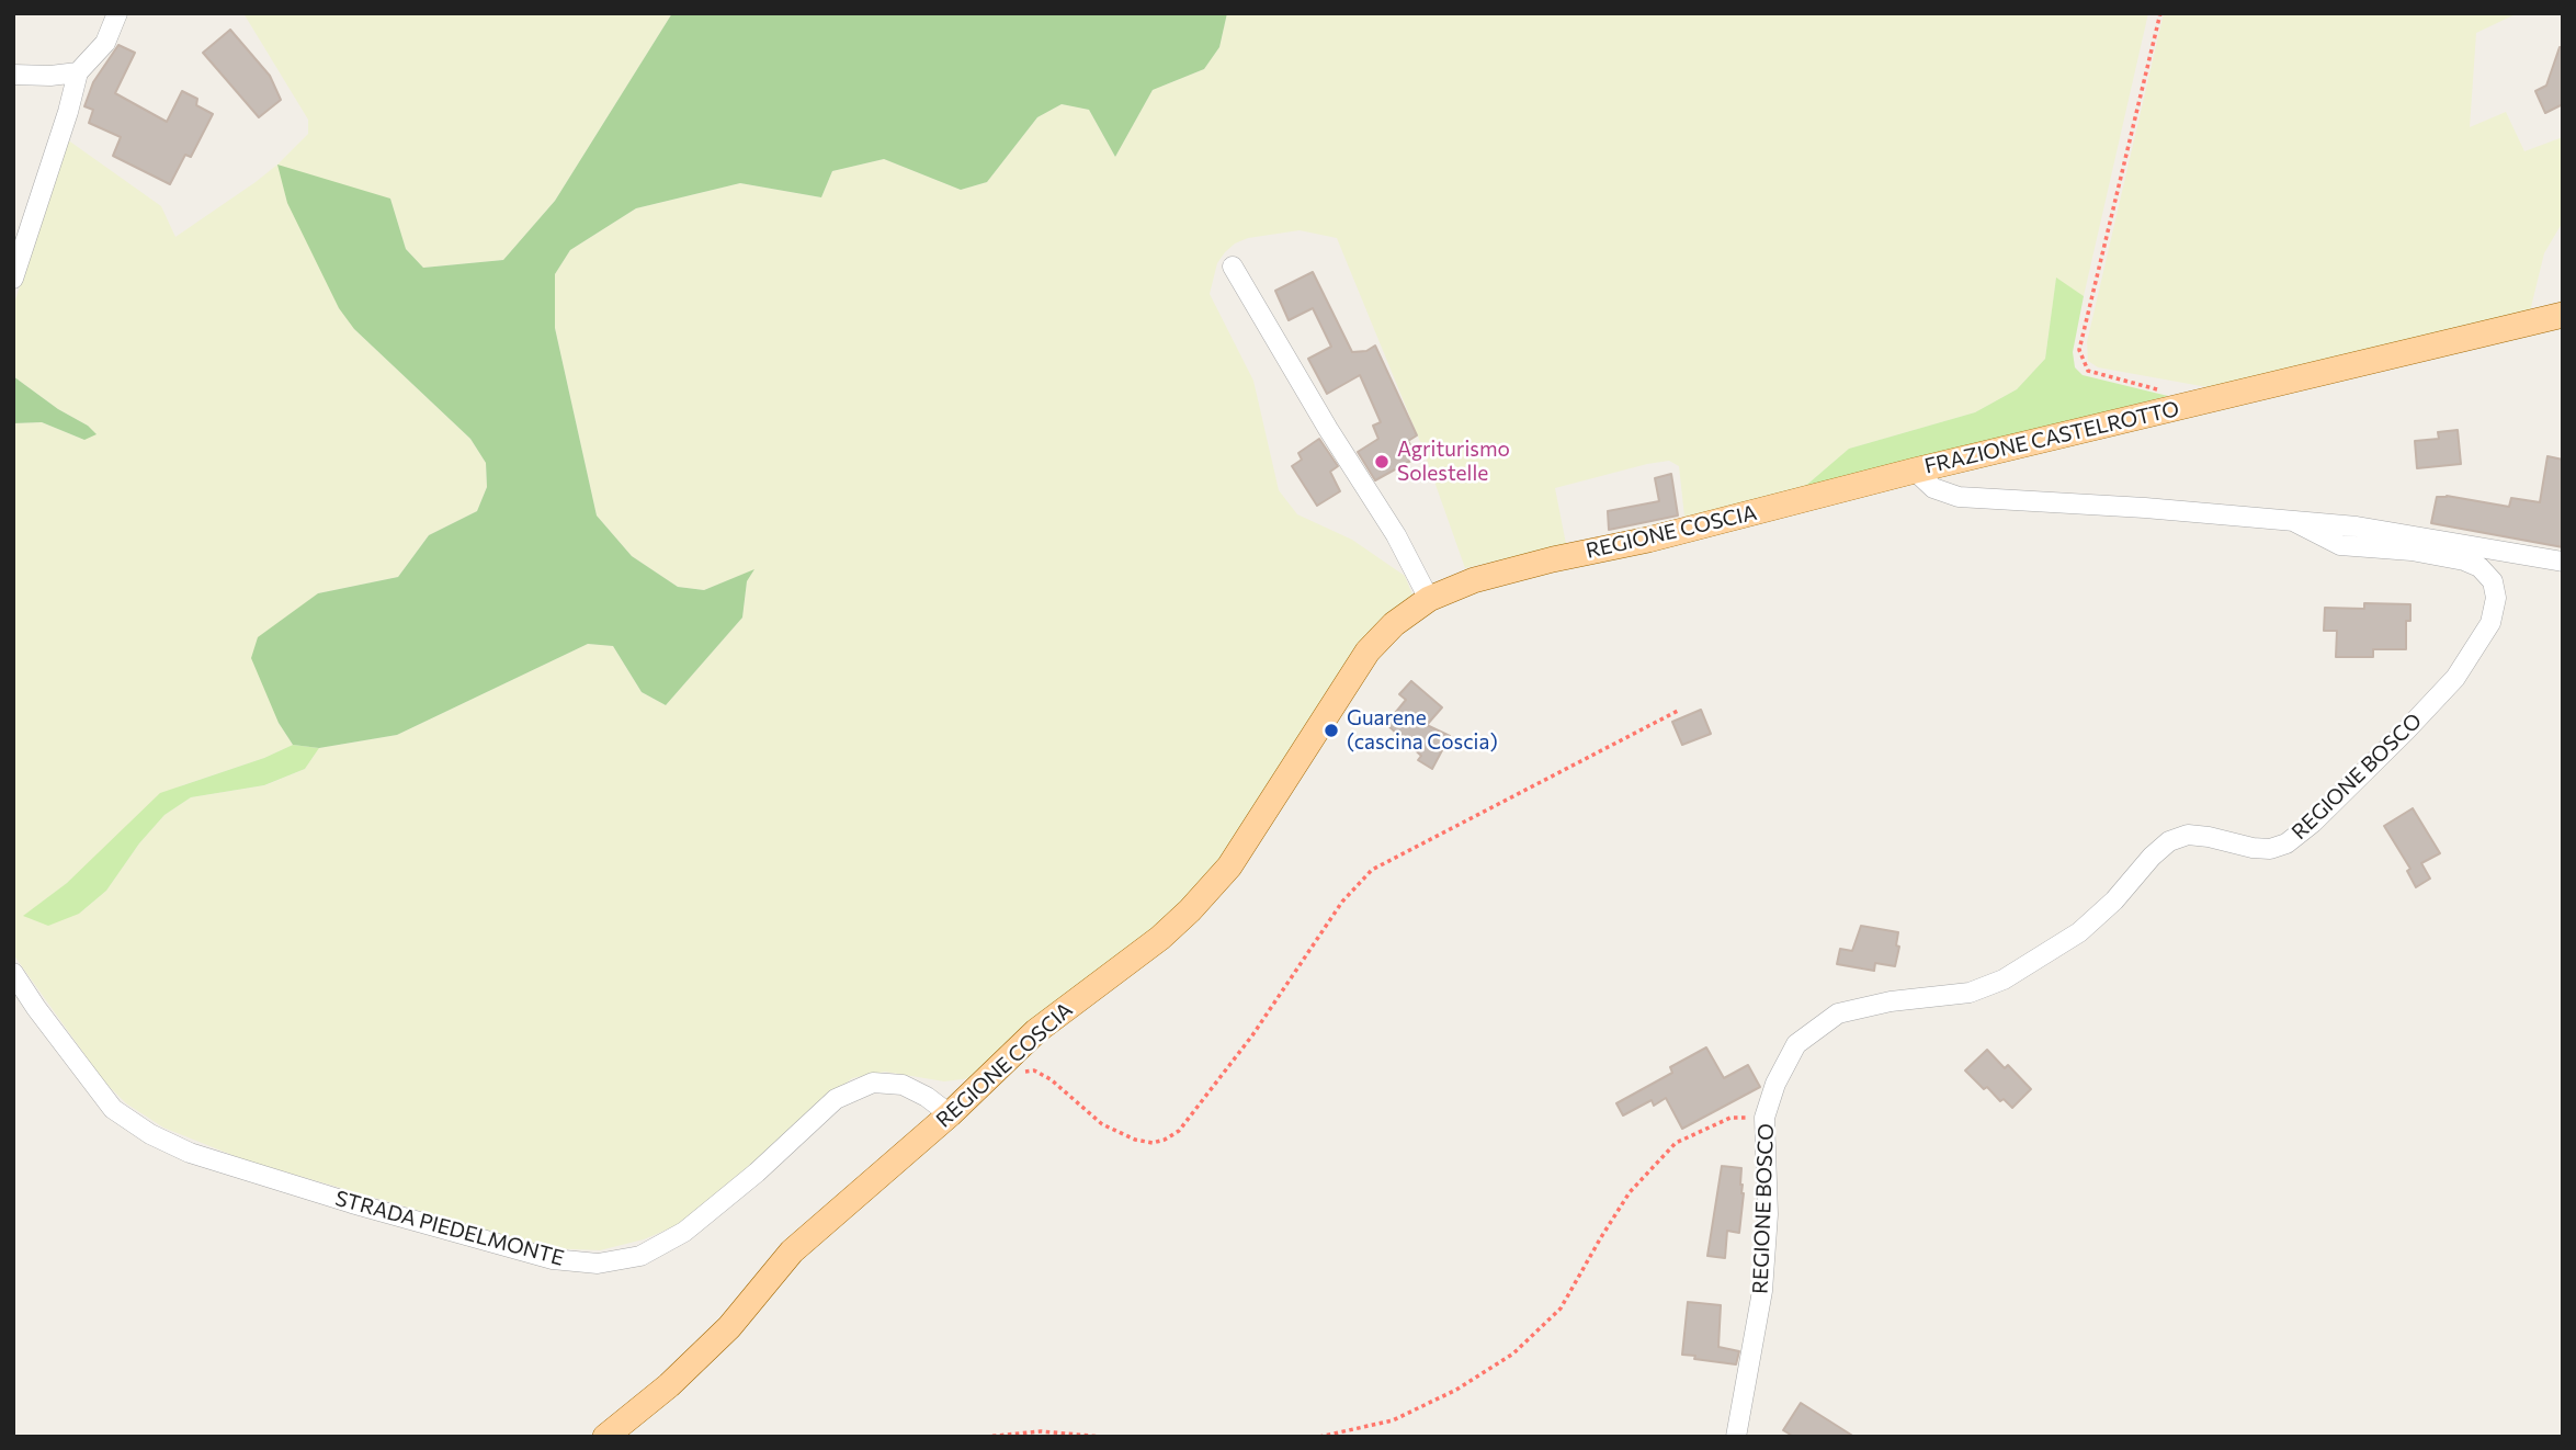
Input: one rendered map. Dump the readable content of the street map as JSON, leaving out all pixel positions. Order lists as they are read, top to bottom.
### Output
{
  "streets": {
    "main road": ["FRAZIONE CASTELROTTO", "REGIONE COSCIA"],
    "street": ["REGIONE BOSCO", "STRADA PIEDELMONTE"]
  },
  "crossings": [
    ["FRAZIONE CASTELROTTO", "REGIONE COSCIA"],
    ["FRAZIONE CASTELROTTO", "REGIONE BOSCO"],
    ["REGIONE COSCIA", "STRADA PIEDELMONTE"]
  ],
  "places": ["Agriturismo Solestelle", "Guarene (cascina Coscia)"]
}
